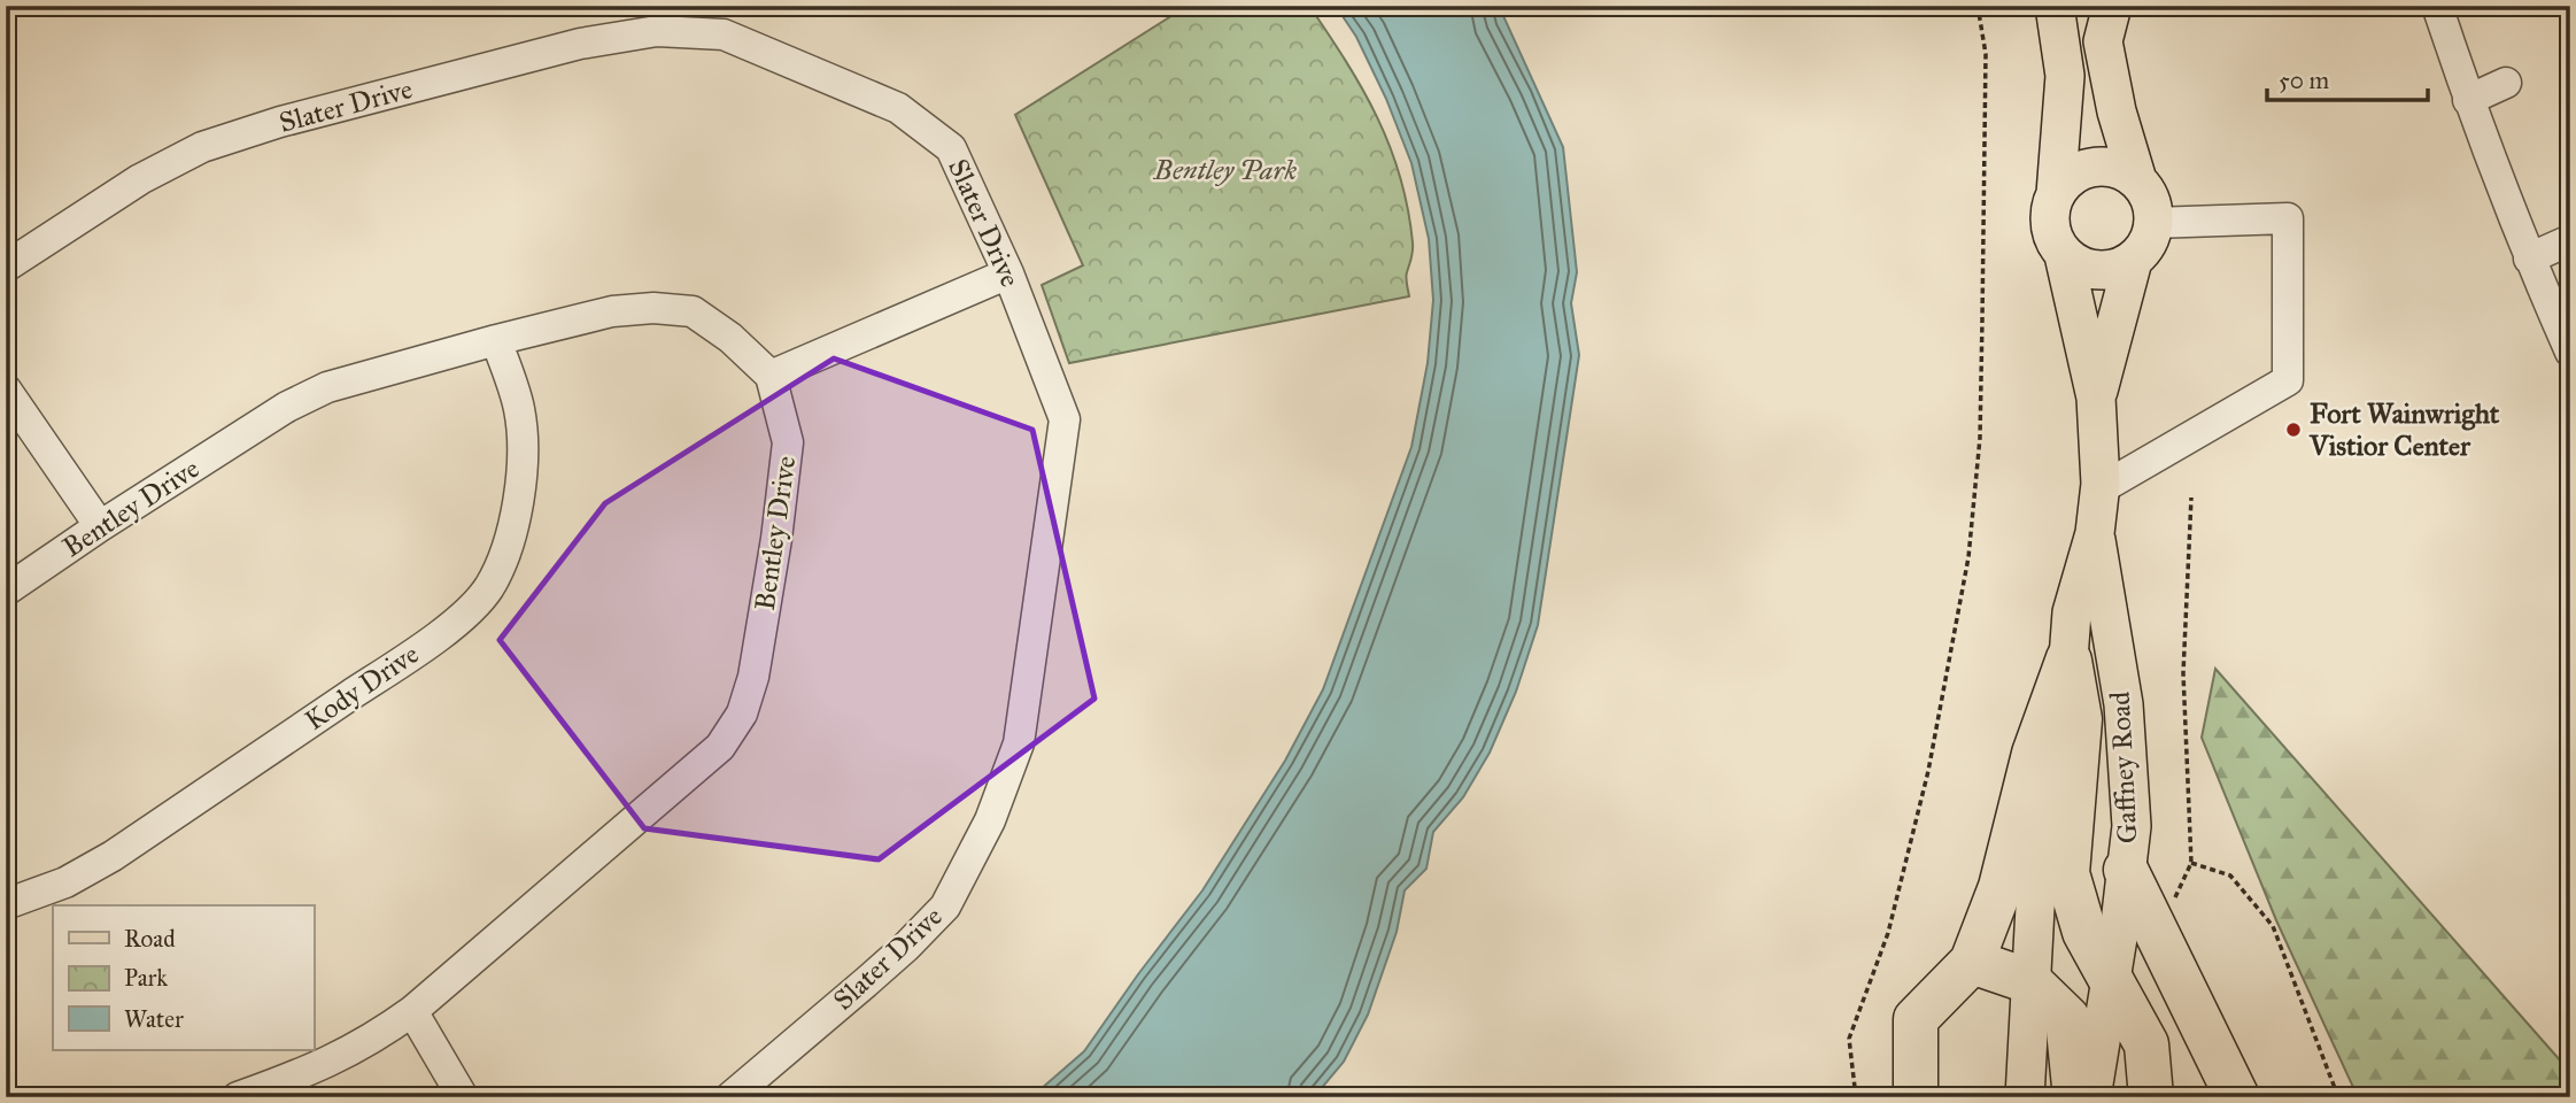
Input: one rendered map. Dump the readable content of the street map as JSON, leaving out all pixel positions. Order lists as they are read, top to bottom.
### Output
{
  "streets": {
    "main road": ["Gaffney Road"],
    "street": ["Slater Drive", "Bentley Drive", "Kody Drive"]
  },
  "crossings": [
    ["Bentley Drive", "Kody Drive"]
  ],
  "parks": ["Bentley Park"],
  "places": ["Fort Wainwright Vistior Center"],
  "legend": ["Road", "Park", "Water"],
  "scale_bar": "50 m"
}
